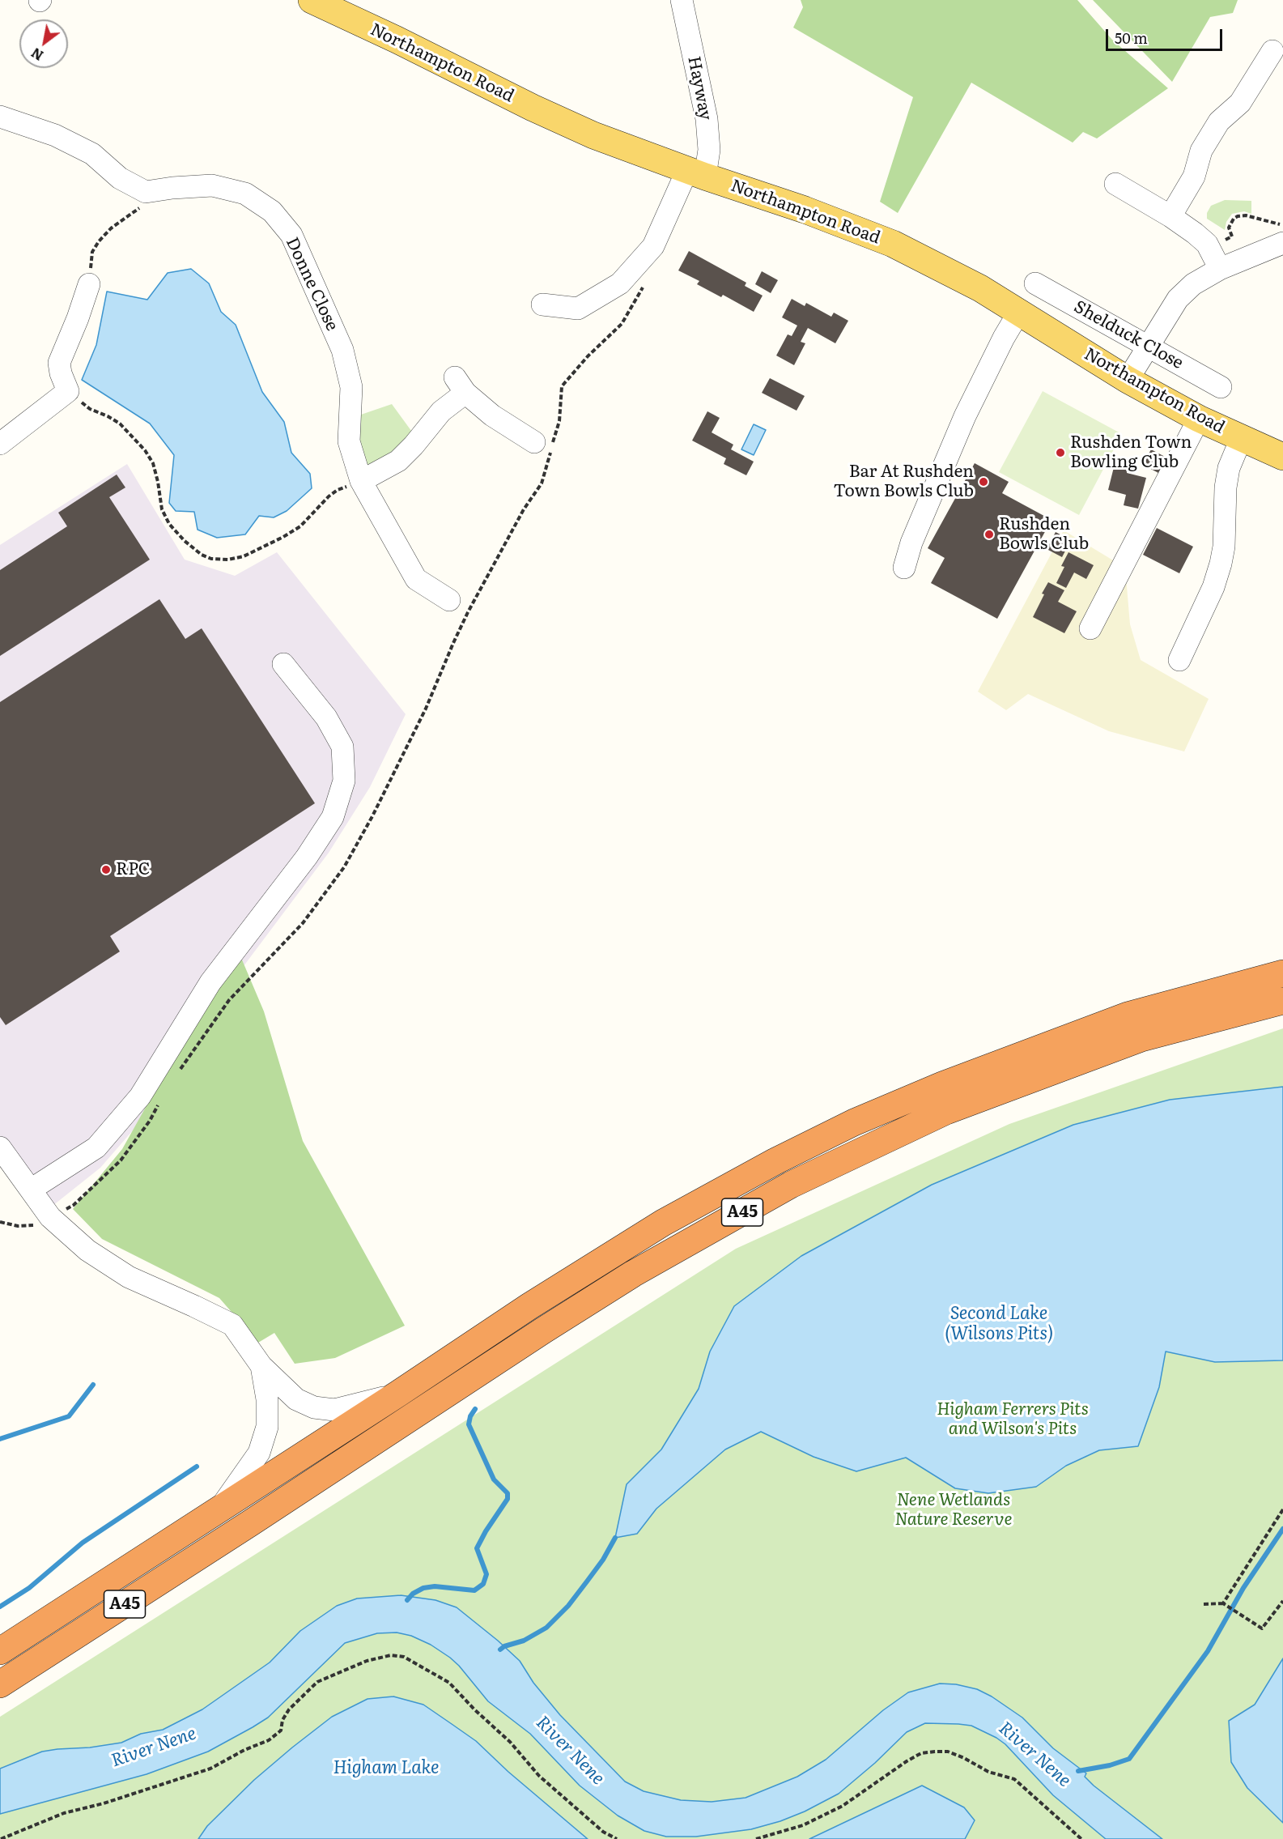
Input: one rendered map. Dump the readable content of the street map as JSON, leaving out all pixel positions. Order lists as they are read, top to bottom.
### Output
{
  "streets": {
    "highway": ["A45"],
    "main road": ["Northampton Road"],
    "street": ["Hayway", "Donne Close", "Shelduck Close"]
  },
  "crossings": [
    ["Northampton Road", "Hayway"]
  ],
  "water": ["Second Lake (Wilsons Pits)", "River Nene", "Higham Lake"],
  "parks": ["Higham Ferrers Pits and Wilson's Pits", "Nene Wetlands Nature Reserve"],
  "places": [
    "Rushden Town Bowling Club",
    "Bar At Rushden Town Bowls Club",
    "Rushden Bowls Club",
    "RPC"
  ],
  "scale_bar": "50 m",
  "north": "bottom left"
}
